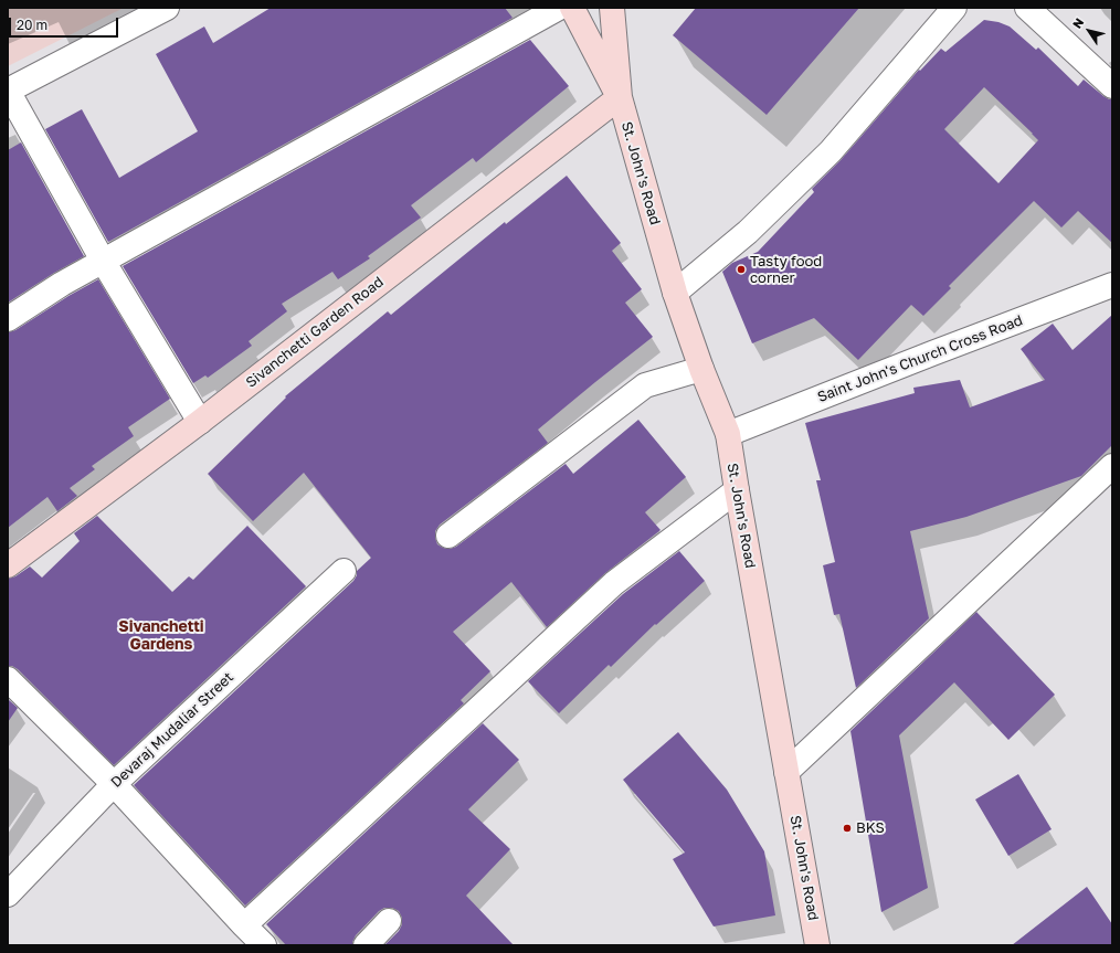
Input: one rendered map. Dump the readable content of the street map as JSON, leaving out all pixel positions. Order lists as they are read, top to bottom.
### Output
{
  "streets": {
    "main road": ["St. John's Road", "Sivanchetti Garden Road"],
    "street": ["Saint John's Church Cross Road", "Devaraj Mudaliar Street"]
  },
  "crossings": [
    ["St. John's Road", "Sivanchetti Garden Road"],
    ["St. John's Road", "Saint John's Church Cross Road"]
  ],
  "districts": ["Sivanchetti Gardens"],
  "places": ["Tasty food corner", "BKS"],
  "scale_bar": "20 m",
  "north": "top left"
}
